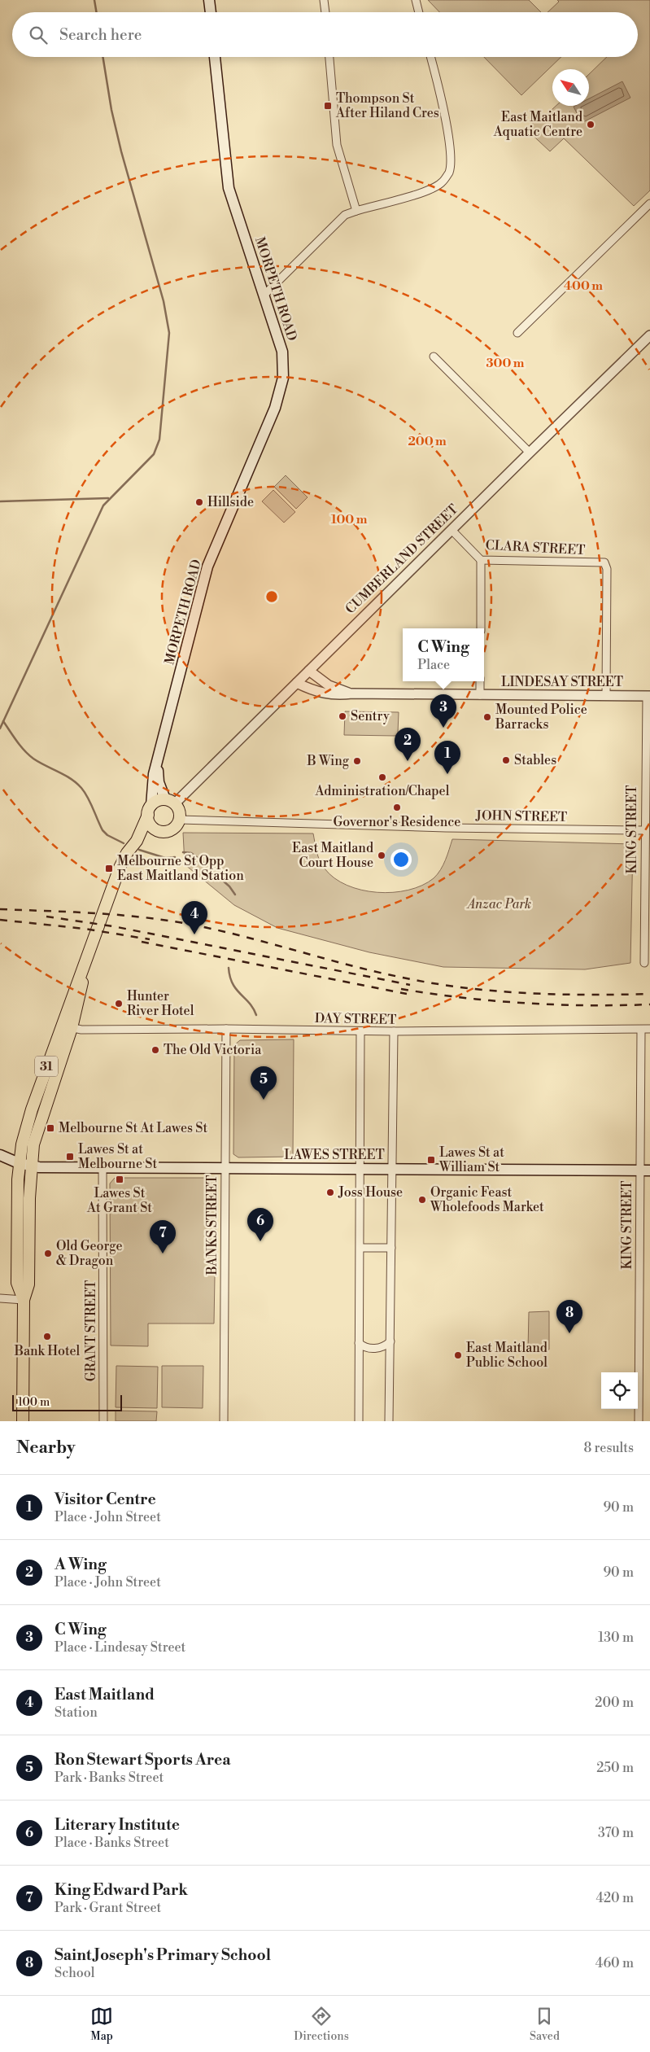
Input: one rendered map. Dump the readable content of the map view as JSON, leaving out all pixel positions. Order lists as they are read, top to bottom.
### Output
{
  "streets": {
    "main road": ["MORPETH ROAD", "31", "LAWES STREET"],
    "street": [
      "CLARA STREET",
      "CUMBERLAND STREET",
      "LINDESAY STREET",
      "JOHN STREET",
      "KING STREET",
      "DAY STREET",
      "BANKS STREET",
      "GRANT STREET"
    ]
  },
  "crossings": [
    ["MORPETH ROAD", "CUMBERLAND STREET"],
    ["MORPETH ROAD", "JOHN STREET"],
    ["MORPETH ROAD", "31"],
    ["CLARA STREET", "CUMBERLAND STREET"],
    ["CLARA STREET", "LINDESAY STREET"],
    ["CUMBERLAND STREET", "LINDESAY STREET"],
    ["CUMBERLAND STREET", "JOHN STREET"],
    ["CUMBERLAND STREET", "31"],
    ["LINDESAY STREET", "KING STREET"],
    ["JOHN STREET", "KING STREET"],
    ["JOHN STREET", "31"],
    ["KING STREET", "DAY STREET"],
    ["KING STREET", "LAWES STREET"],
    ["DAY STREET", "31"],
    ["DAY STREET", "BANKS STREET"],
    ["31", "LAWES STREET"],
    ["LAWES STREET", "BANKS STREET"],
    ["LAWES STREET", "GRANT STREET"]
  ],
  "parks": ["Anzac Park"],
  "places": {
    "transit": [
      "Thompson St After Hiland Cres",
      "Melbourne St Opp East Maitland Station",
      "Melbourne St At Lawes St",
      "Lawes St at Melbourne St",
      "Lawes St at William St",
      "Lawes St At Grant St"
    ],
    "other": [
      "East Maitland Aquatic Centre",
      "Hillside",
      "Sentry",
      "Mounted Police Barracks",
      "Stables",
      "B Wing",
      "Administration/Chapel",
      "Governor's Residence",
      "East Maitland Court House",
      "Hunter River Hotel",
      "The Old Victoria",
      "Joss House",
      "Organic Feast Wholefoods Market",
      "Old George & Dragon",
      "Bank Hotel",
      "East Maitland Public School"
    ]
  },
  "scale_bar": "100 m",
  "north": "top left",
  "page": {
    "search": "Search here",
    "popup": ["C Wing", "Place"],
    "pins": [
      "3",
      "2",
      "1",
      "4",
      "5",
      "6",
      "7",
      "8"
    ],
    "scale": "100 m",
    "heading": ["Nearby", "8 results"],
    "list": [
      {
        "mark": "1",
        "name": "Visitor Centre",
        "note": "Place · John Street",
        "value": "90 m"
      },
      {
        "mark": "2",
        "name": "A Wing",
        "note": "Place · John Street",
        "value": "90 m"
      },
      {
        "mark": "3",
        "name": "C Wing",
        "note": "Place · Lindesay Street",
        "value": "130 m"
      },
      {
        "mark": "4",
        "name": "East Maitland",
        "note": "Station",
        "value": "200 m"
      },
      {
        "mark": "5",
        "name": "Ron Stewart Sports Area",
        "note": "Park · Banks Street",
        "value": "250 m"
      },
      {
        "mark": "6",
        "name": "Literary Institute",
        "note": "Place · Banks Street",
        "value": "370 m"
      },
      {
        "mark": "7",
        "name": "King Edward Park",
        "note": "Park · Grant Street",
        "value": "420 m"
      },
      {
        "mark": "8",
        "name": "Saint Joseph's Primary School",
        "note": "School",
        "value": "460 m"
      }
    ],
    "nav": ["Map", "Directions", "Saved"]
  },
  "rings": [
    "400 m",
    "300 m",
    "200 m",
    "100 m"
  ]
}
